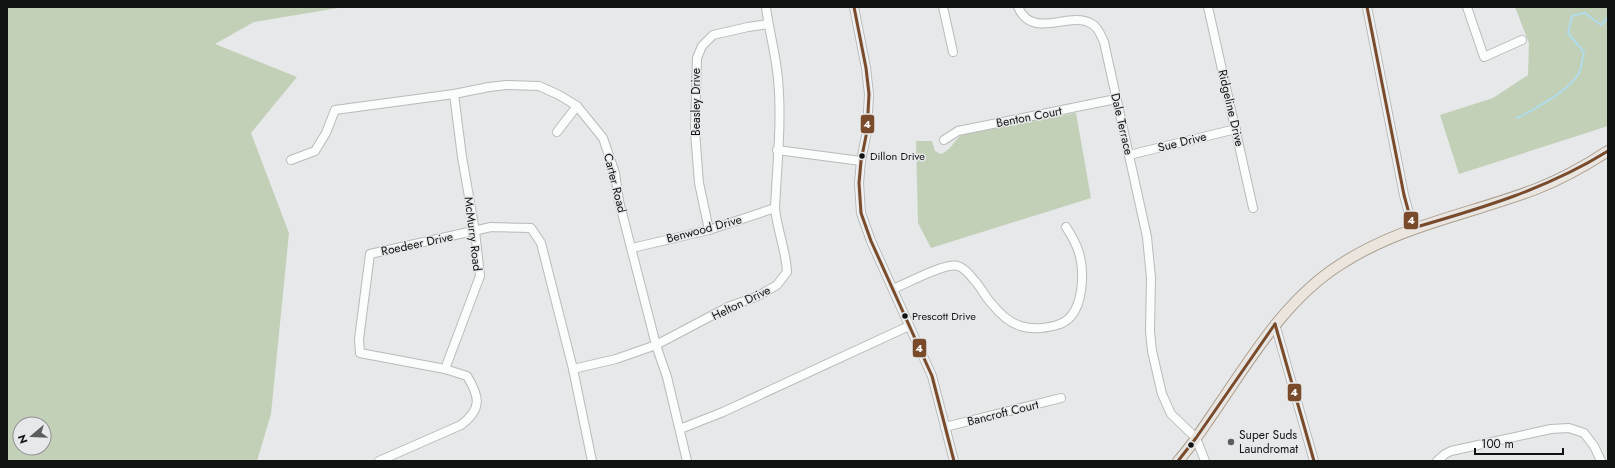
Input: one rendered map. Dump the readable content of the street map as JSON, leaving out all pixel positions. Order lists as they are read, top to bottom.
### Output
{
  "streets": {
    "street": [
      "Beasley Drive",
      "Ridgeline Drive",
      "Benton Court",
      "Dale Terrace",
      "Sue Drive",
      "Carter Road",
      "Benwood Drive",
      "McMurry Road",
      "Roedeer Drive",
      "Helton Drive",
      "Bancroft Court"
    ]
  },
  "crossings": [
    ["Beasley Drive", "Benwood Drive"],
    ["Beasley Drive", "Helton Drive"],
    ["Ridgeline Drive", "Sue Drive"],
    ["Benton Court", "Dale Terrace"],
    ["Dale Terrace", "Sue Drive"],
    ["Carter Road", "Benwood Drive"],
    ["Carter Road", "McMurry Road"],
    ["Carter Road", "Helton Drive"],
    ["Benwood Drive", "Helton Drive"],
    ["McMurry Road", "Roedeer Drive"],
    ["Roedeer Drive", "Helton Drive"]
  ],
  "places": ["Dillon Drive", "Prescott Drive", "Super Suds Laundromat"],
  "lines": ["transit line 4"],
  "scale_bar": "100 m",
  "north": "left"
}
